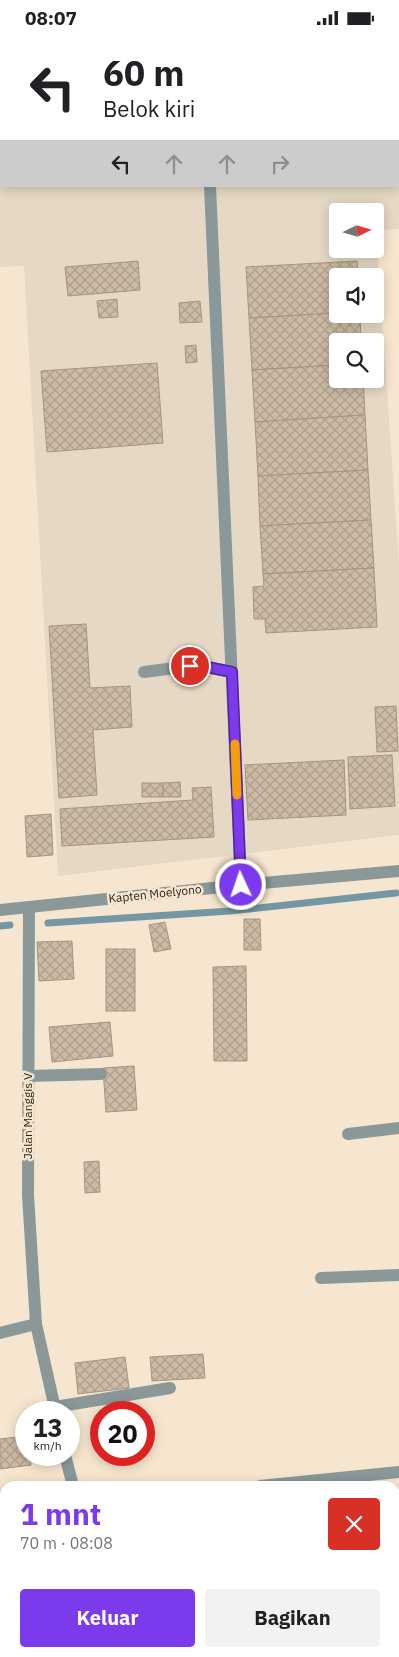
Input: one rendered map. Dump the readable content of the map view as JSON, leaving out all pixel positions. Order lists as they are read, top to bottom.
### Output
{
  "streets": {
    "street": ["Kapten Moelyono", "Jalan Manggis V"]
  },
  "crossings": [
    ["Kapten Moelyono", "Jalan Manggis V"]
  ],
  "north": "right",
  "page": {
    "status": "08:07",
    "turn": ["60 m", "Belok kiri"],
    "speed": "13 km/h",
    "limit": "20",
    "heading": ["1 mnt", "70 m · 08:08"],
    "buttons": ["Keluar", "Bagikan"]
  }
}
